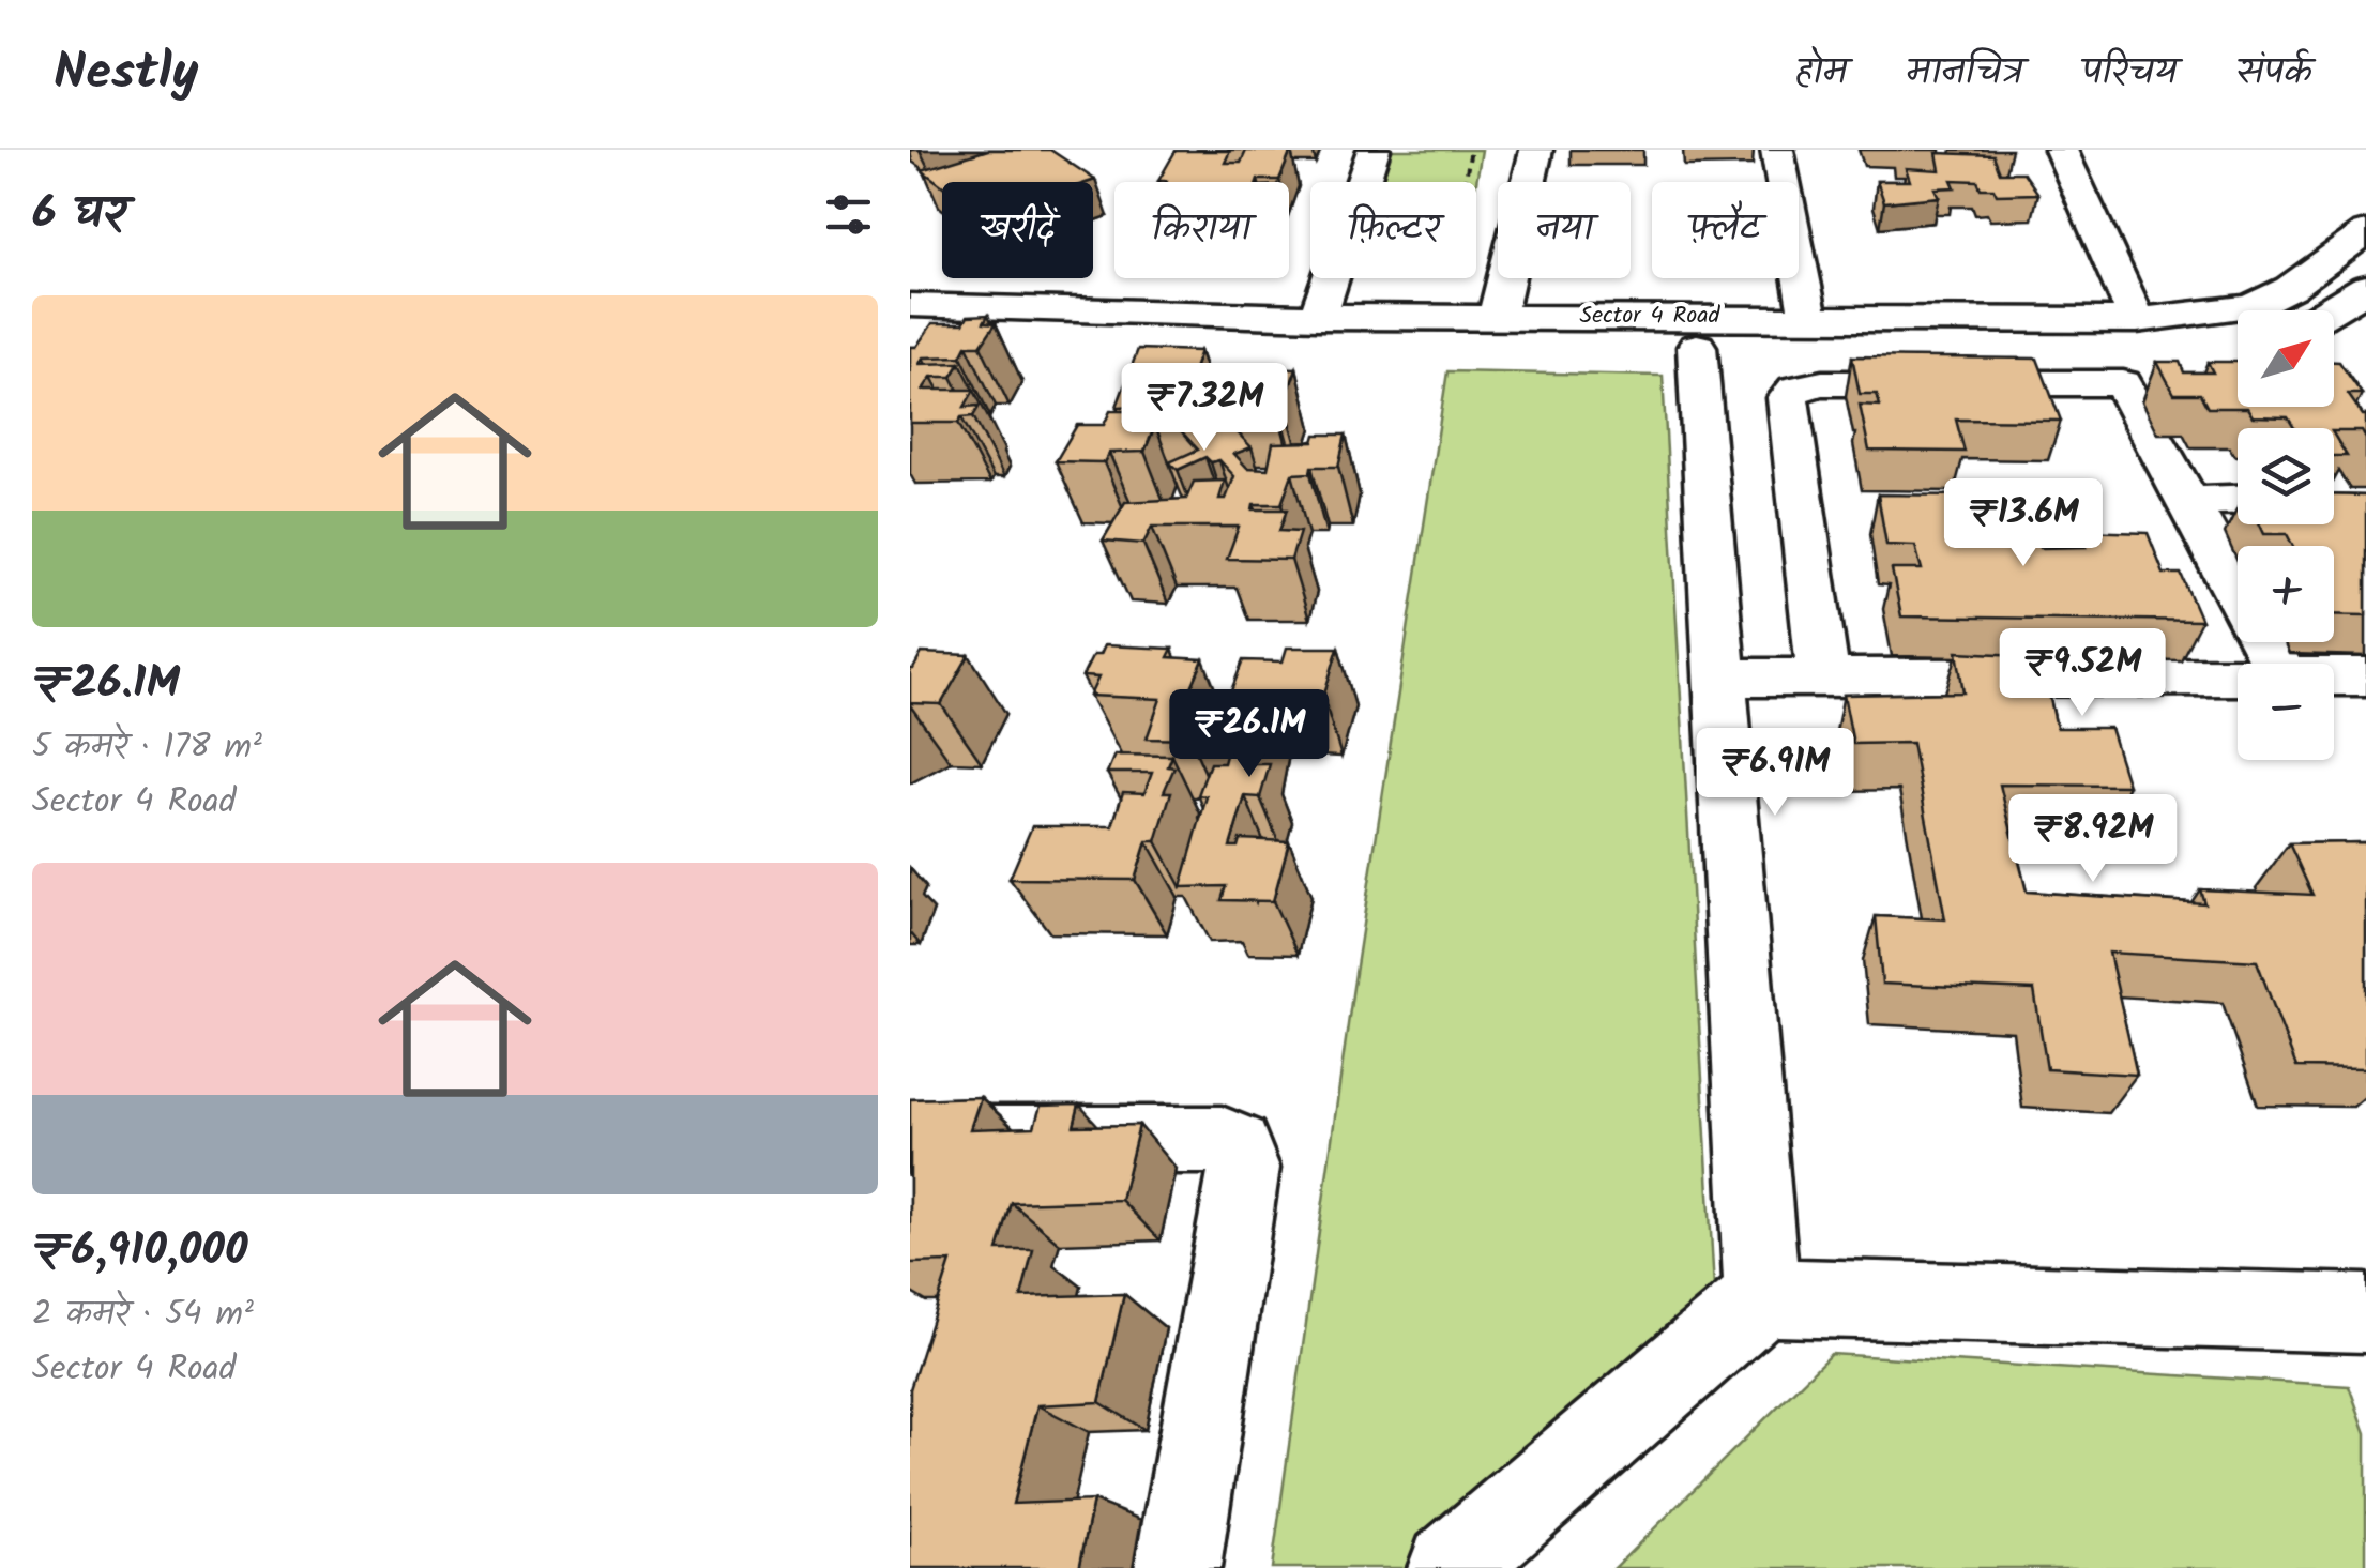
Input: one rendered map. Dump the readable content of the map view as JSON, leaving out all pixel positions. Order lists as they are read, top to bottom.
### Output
{
  "streets": {
    "street": ["Sector 4 Road"]
  },
  "north": "top right",
  "page": {
    "header": "Nestly",
    "nav": [
      "होम",
      "मानचित्र",
      "परिचय",
      "संपर्क"
    ],
    "heading": "6 घर",
    "chip": [
      "खरीदें",
      "किराया",
      "फ़िल्टर",
      "नया",
      "फ़्लैट"
    ],
    "list": [
      {
        "name": "₹26.1M",
        "note": "5 कमरे · 178 m² · Sector 4 Road"
      },
      {
        "name": "₹6,910,000",
        "note": "2 कमरे · 54 m² · Sector 4 Road"
      }
    ],
    "map_buttons": ["+", "−"],
    "price": [
      "₹7.32M",
      "₹13.6M",
      "₹9.52M",
      "₹26.1M",
      "₹6.91M",
      "₹8.92M"
    ]
  }
}
